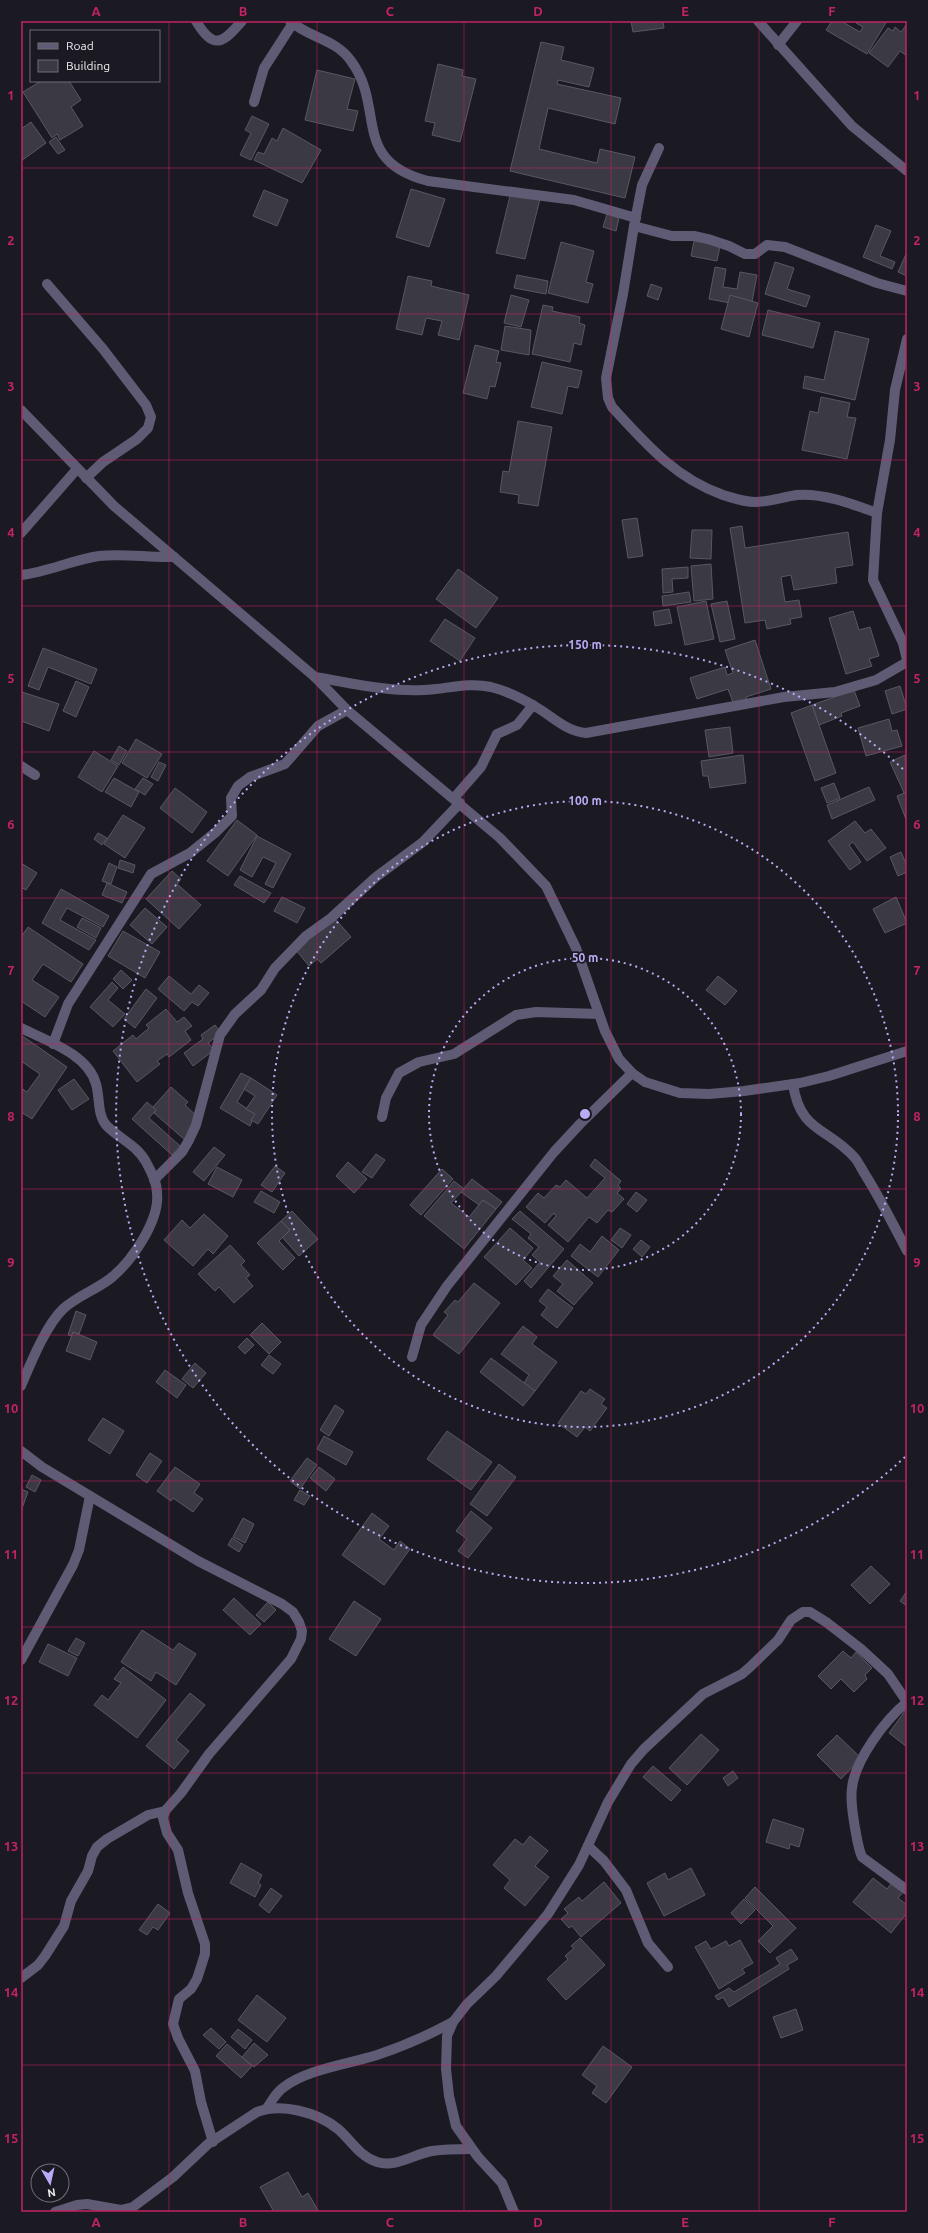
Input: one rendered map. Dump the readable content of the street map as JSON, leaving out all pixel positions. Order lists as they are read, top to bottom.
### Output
{
  "legend": ["Road", "Building"],
  "north": "bottom",
  "grid": {
    "columns": [
      "A",
      "B",
      "C",
      "D",
      "E",
      "F"
    ],
    "rows": [
      "1",
      "2",
      "3",
      "4",
      "5",
      "6",
      "7",
      "8",
      "9",
      "10",
      "11",
      "12",
      "13",
      "14",
      "15"
    ]
  },
  "rings": ["150 m", "100 m", "50 m"]
}
